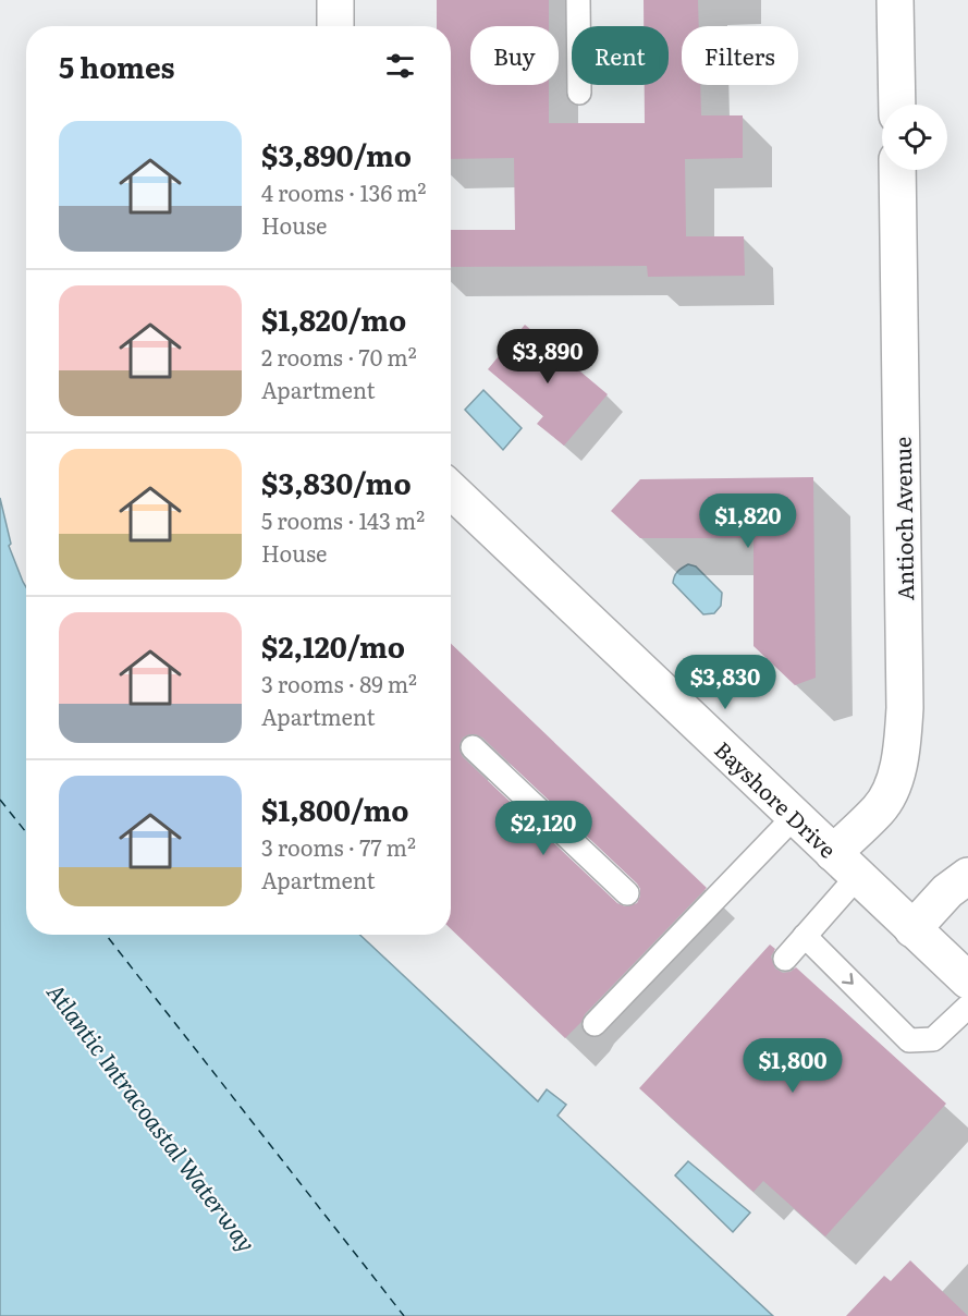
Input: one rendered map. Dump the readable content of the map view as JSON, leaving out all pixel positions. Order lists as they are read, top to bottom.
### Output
{
  "streets": {
    "street": ["Antioch Avenue", "Bayshore Drive"]
  },
  "crossings": [
    ["Antioch Avenue", "Bayshore Drive"]
  ],
  "water": ["Atlantic Intracoastal Waterway"],
  "page": {
    "chip": ["Buy", "Rent", "Filters"],
    "heading": "5 homes",
    "list": [
      {
        "name": "$3,890/mo",
        "note": "4 rooms · 136 m² · House"
      },
      {
        "name": "$1,820/mo",
        "note": "2 rooms · 70 m² · Apartment"
      },
      {
        "name": "$3,830/mo",
        "note": "5 rooms · 143 m² · House"
      },
      {
        "name": "$2,120/mo",
        "note": "3 rooms · 89 m² · Apartment"
      },
      {
        "name": "$1,800/mo",
        "note": "3 rooms · 77 m² · Apartment"
      }
    ],
    "price": [
      "$3,890",
      "$1,820",
      "$3,830",
      "$2,120",
      "$1,800"
    ]
  }
}
